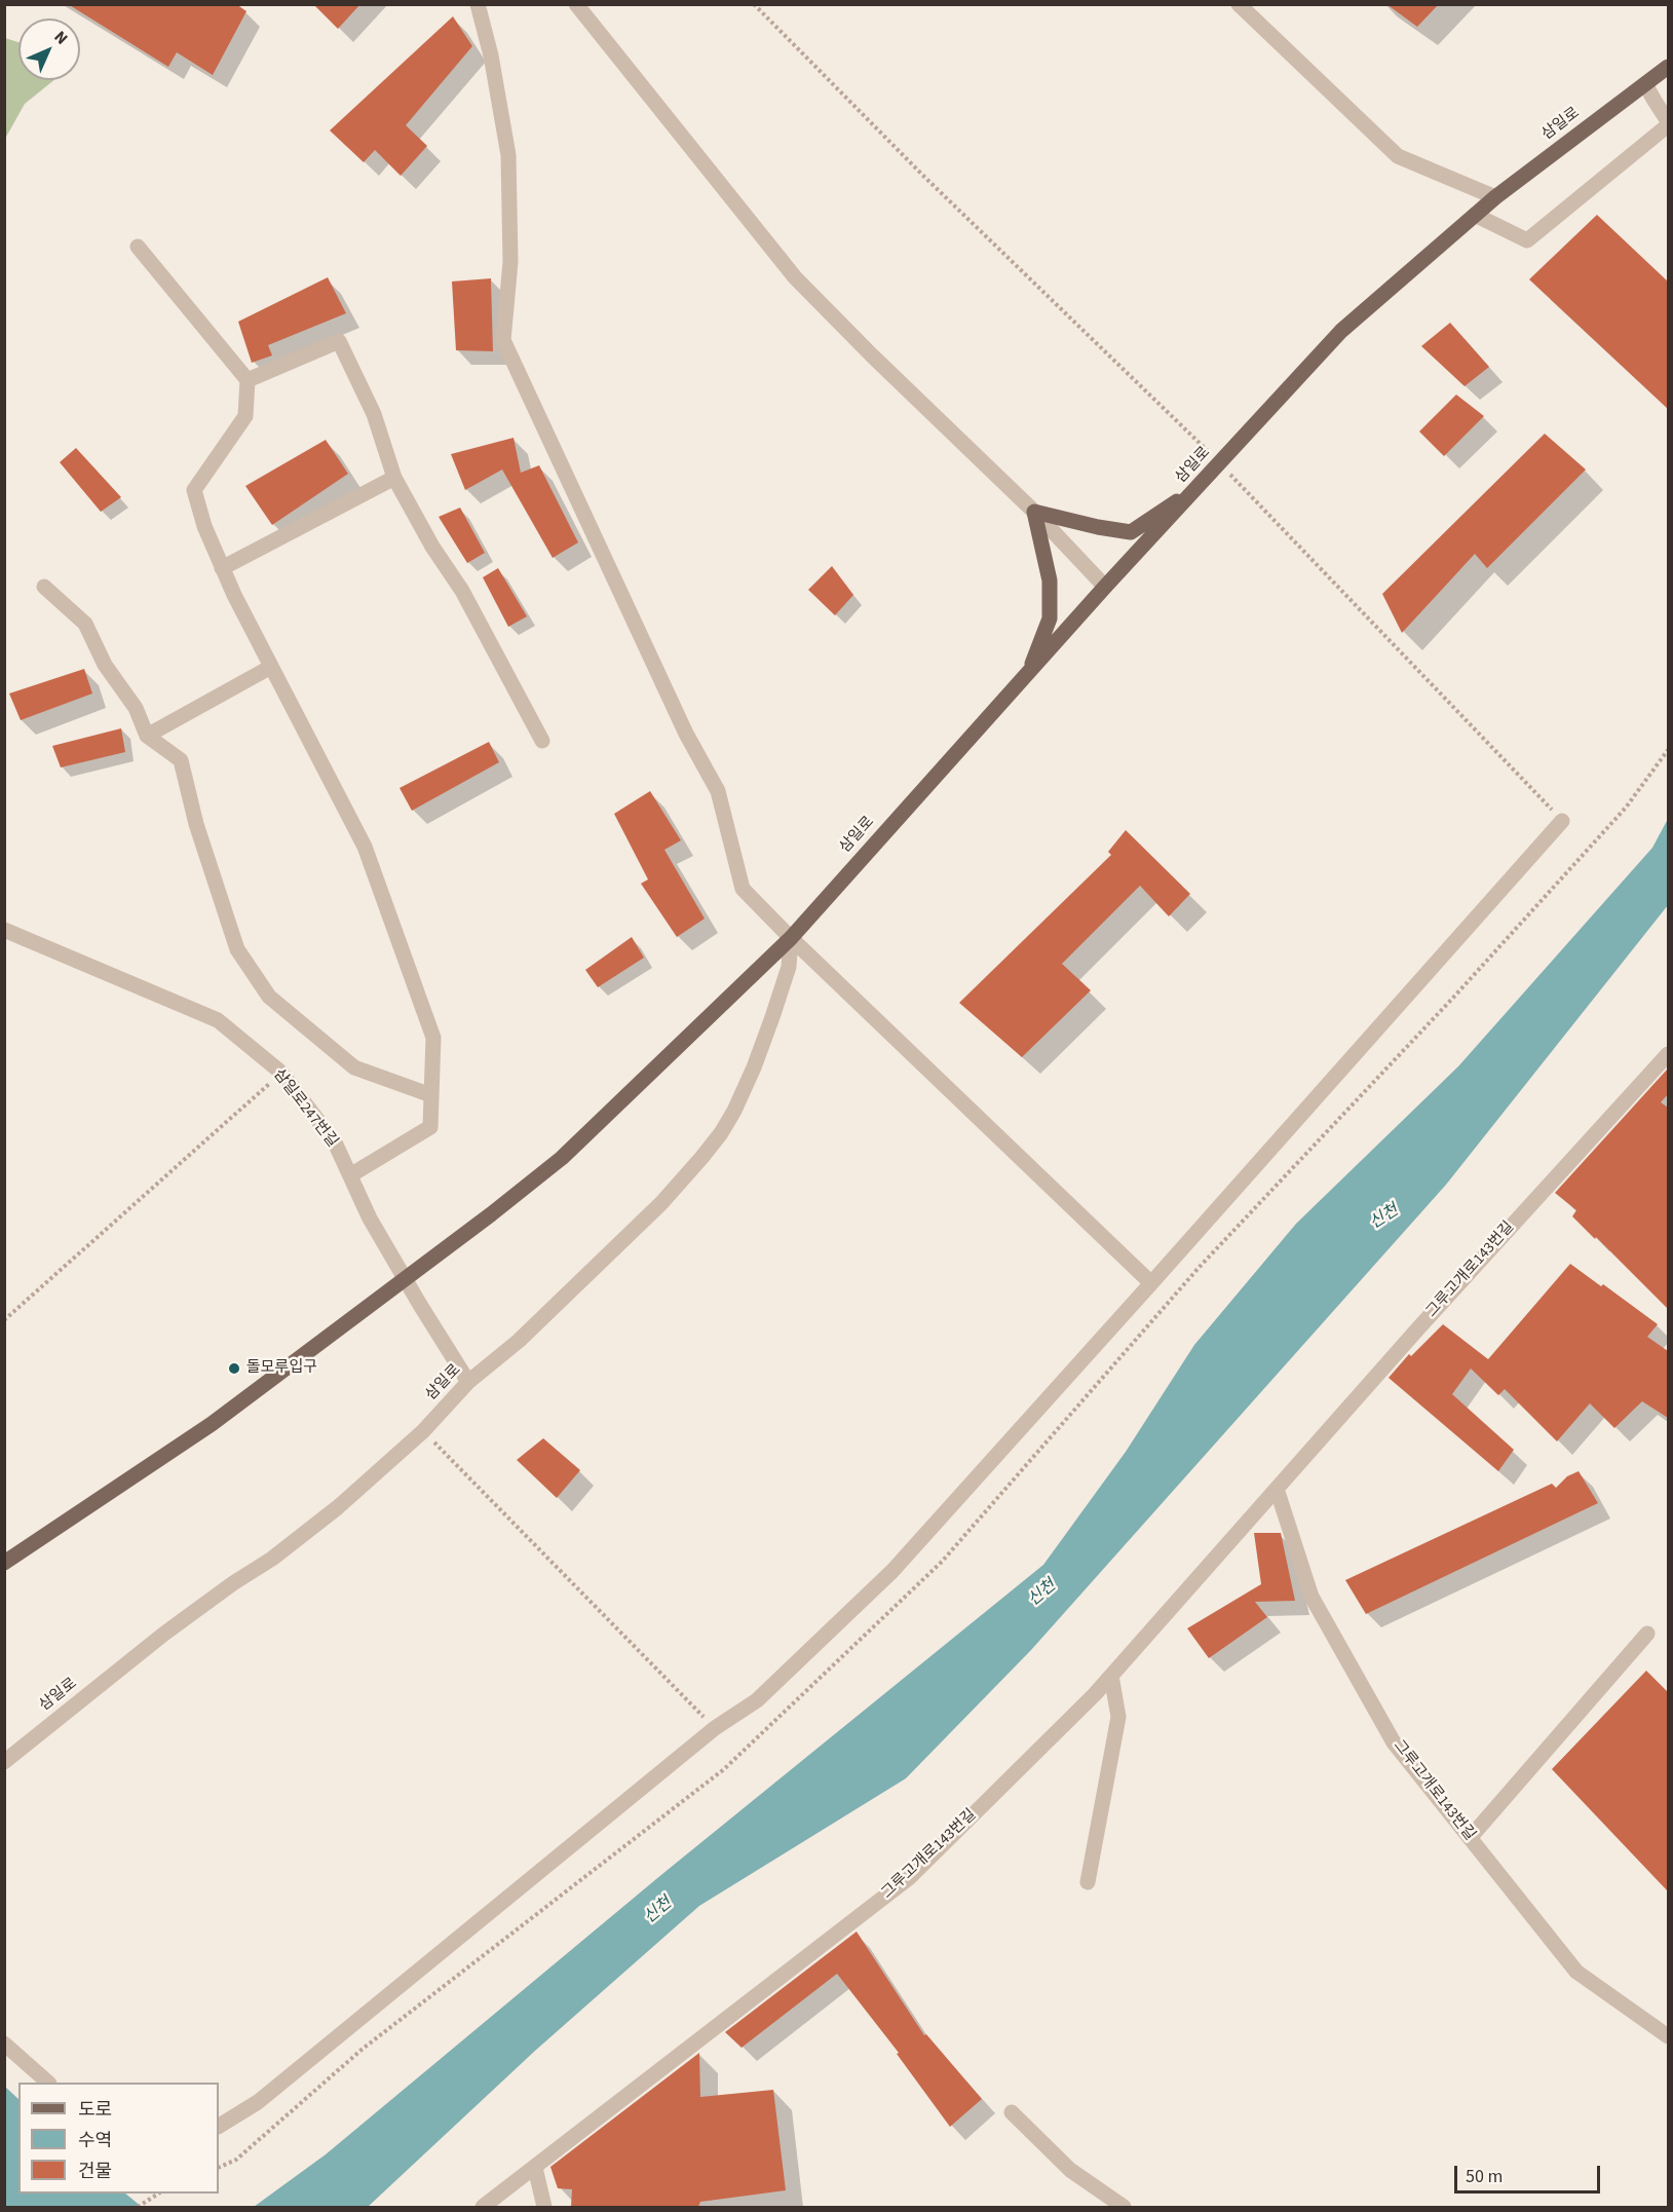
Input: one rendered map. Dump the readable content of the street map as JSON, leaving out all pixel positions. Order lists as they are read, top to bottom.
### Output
{
  "streets": {
    "main road": ["삼일로"],
    "street": ["삼일로247번길", "그루고개로143번길"]
  },
  "crossings": [
    ["삼일로", "삼일로247번길"]
  ],
  "water": ["신천"],
  "places": ["돌모루입구"],
  "legend": ["도로", "수역", "건물"],
  "scale_bar": "50 m",
  "north": "top right"
}
